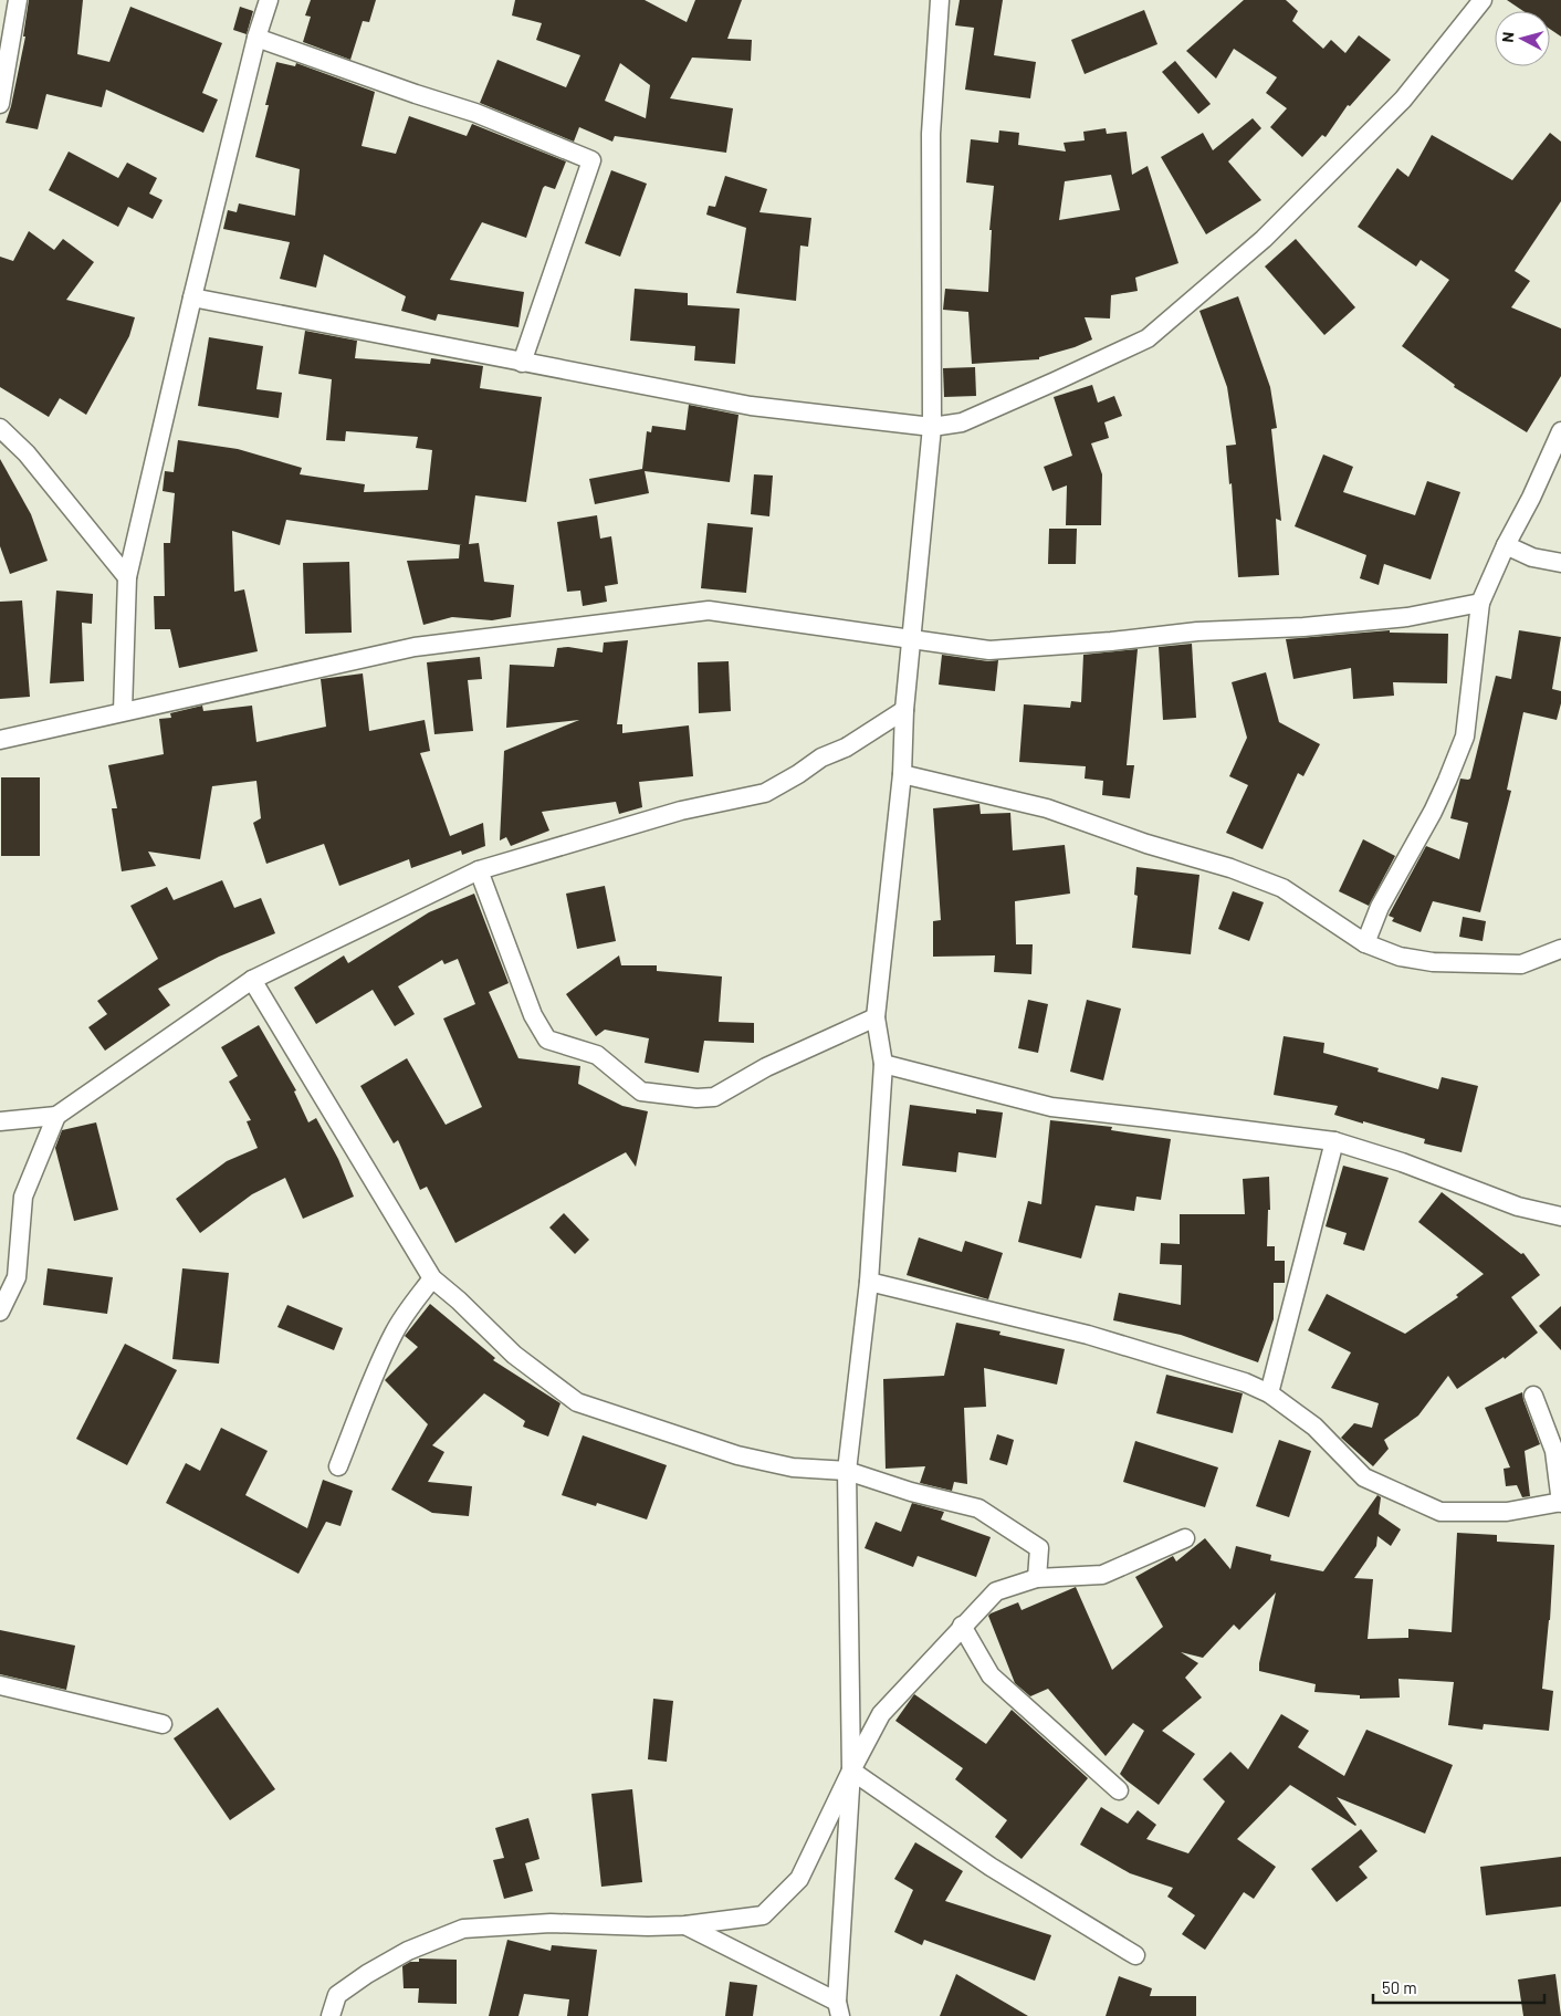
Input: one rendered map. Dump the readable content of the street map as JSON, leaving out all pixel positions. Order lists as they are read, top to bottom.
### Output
{
  "scale_bar": "50 m",
  "north": "left"
}
